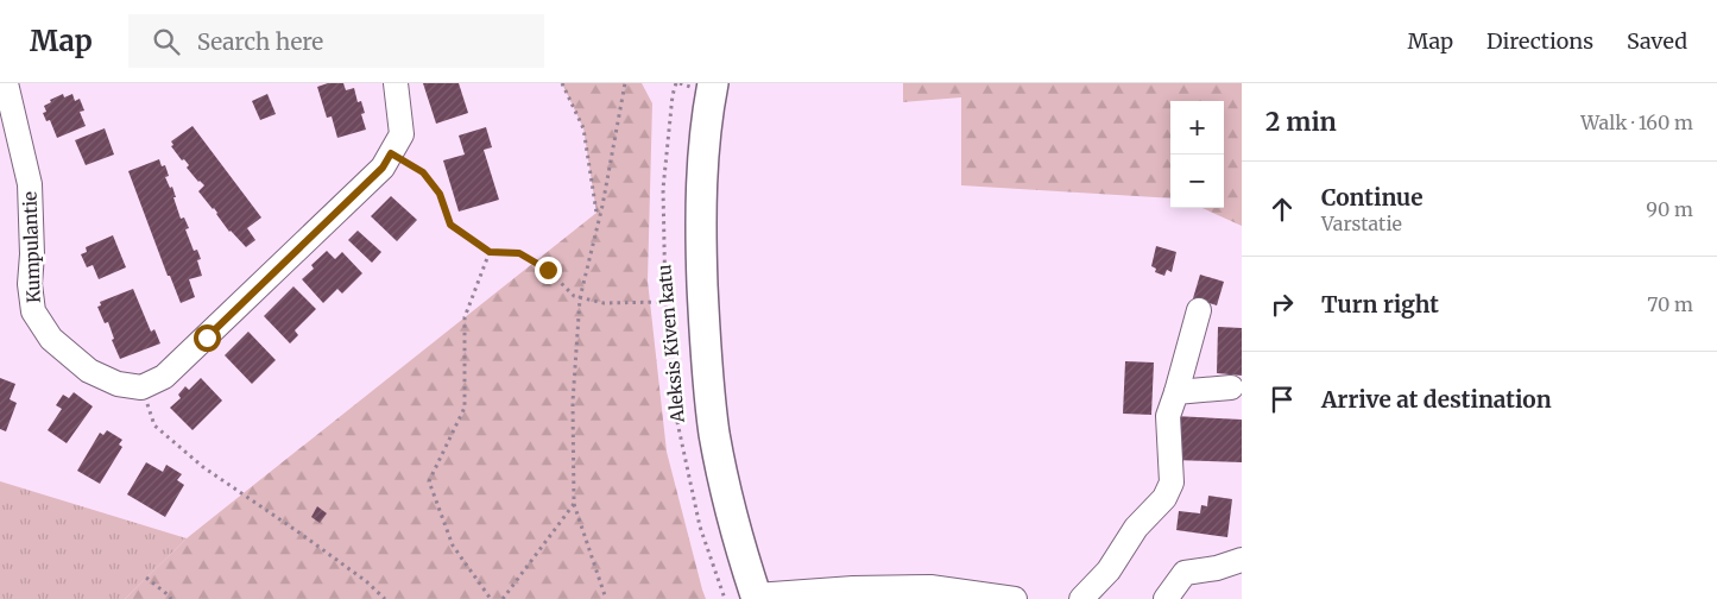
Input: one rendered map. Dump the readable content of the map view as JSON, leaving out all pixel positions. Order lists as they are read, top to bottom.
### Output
{
  "streets": {
    "main road": ["Aleksis Kiven katu"],
    "street": ["Kumpulantie"]
  },
  "page": {
    "header": "Map",
    "search": "Search here",
    "nav": ["Map", "Directions", "Saved"],
    "heading": ["2 min", "Walk · 160 m"],
    "map_buttons": ["+", "−"],
    "list": [
      ["Continue", "Varstatie", "90 m"],
      ["Turn right", "70 m"],
      "Arrive at destination"
    ]
  }
}
